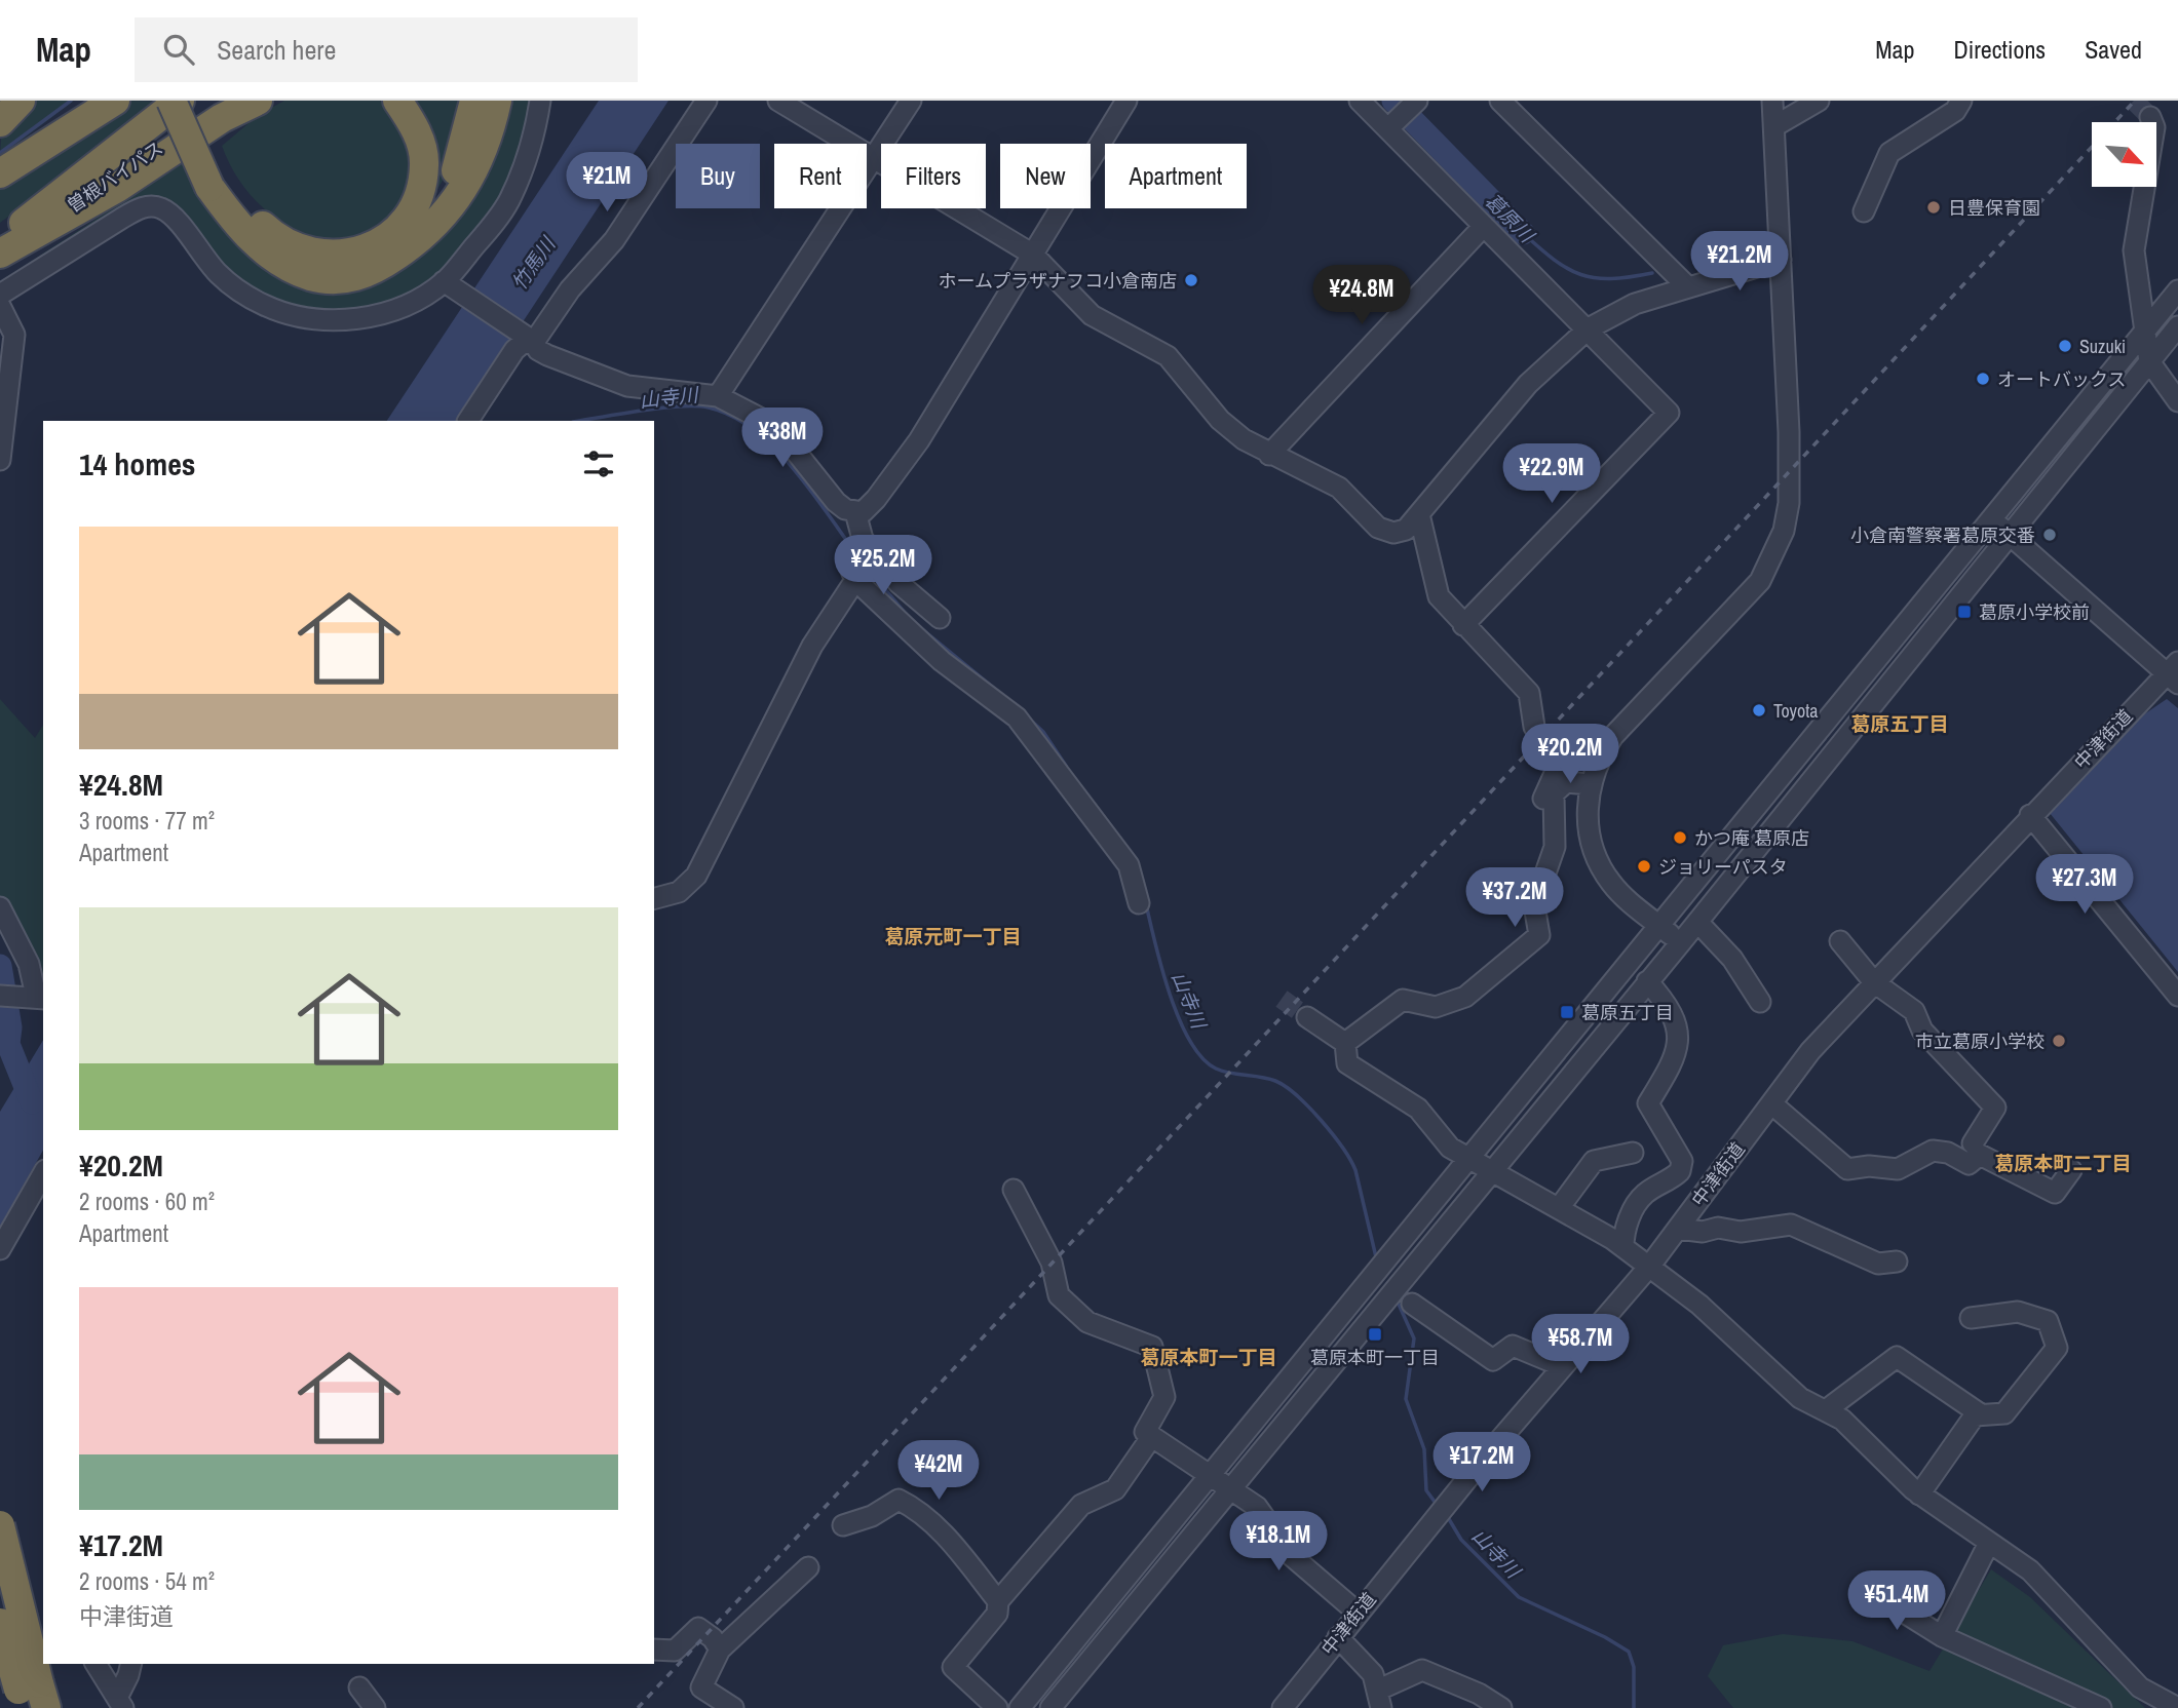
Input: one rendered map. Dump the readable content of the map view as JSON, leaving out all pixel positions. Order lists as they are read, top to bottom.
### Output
{
  "streets": {
    "highway": ["曽根バイパス"],
    "street": ["中津街道"]
  },
  "districts": [
    "葛原五丁目",
    "葛原元町一丁目",
    "葛原本町二丁目",
    "葛原本町一丁目"
  ],
  "water": ["葛原川", "竹馬川", "山寺川"],
  "places": {
    "other": [
      "日豊保育園",
      "ホームプラザナフコ小倉南店",
      "Suzuki",
      "オートバックス",
      "小倉南警察署葛原交番",
      "Toyota",
      "かつ庵 葛原店",
      "ジョリーパスタ",
      "市立葛原小学校"
    ],
    "transit": ["葛原小学校前", "葛原五丁目", "葛原本町一丁目"]
  },
  "north": "bottom right",
  "page": {
    "header": "Map",
    "search": "Search here",
    "nav": ["Map", "Directions", "Saved"],
    "chip": [
      "Buy",
      "Rent",
      "Filters",
      "New",
      "Apartment"
    ],
    "price": [
      "¥21M",
      "¥21.2M",
      "¥24.8M",
      "¥38M",
      "¥22.9M",
      "¥25.2M",
      "¥20.2M",
      "¥27.3M",
      "¥37.2M",
      "¥58.7M",
      "¥17.2M",
      "¥42M",
      "¥18.1M",
      "¥51.4M"
    ],
    "heading": "14 homes",
    "list": [
      {
        "name": "¥24.8M",
        "note": "3 rooms · 77 m² · Apartment"
      },
      {
        "name": "¥20.2M",
        "note": "2 rooms · 60 m² · Apartment"
      },
      {
        "name": "¥17.2M",
        "note": "2 rooms · 54 m² · 中津街道"
      }
    ]
  }
}
